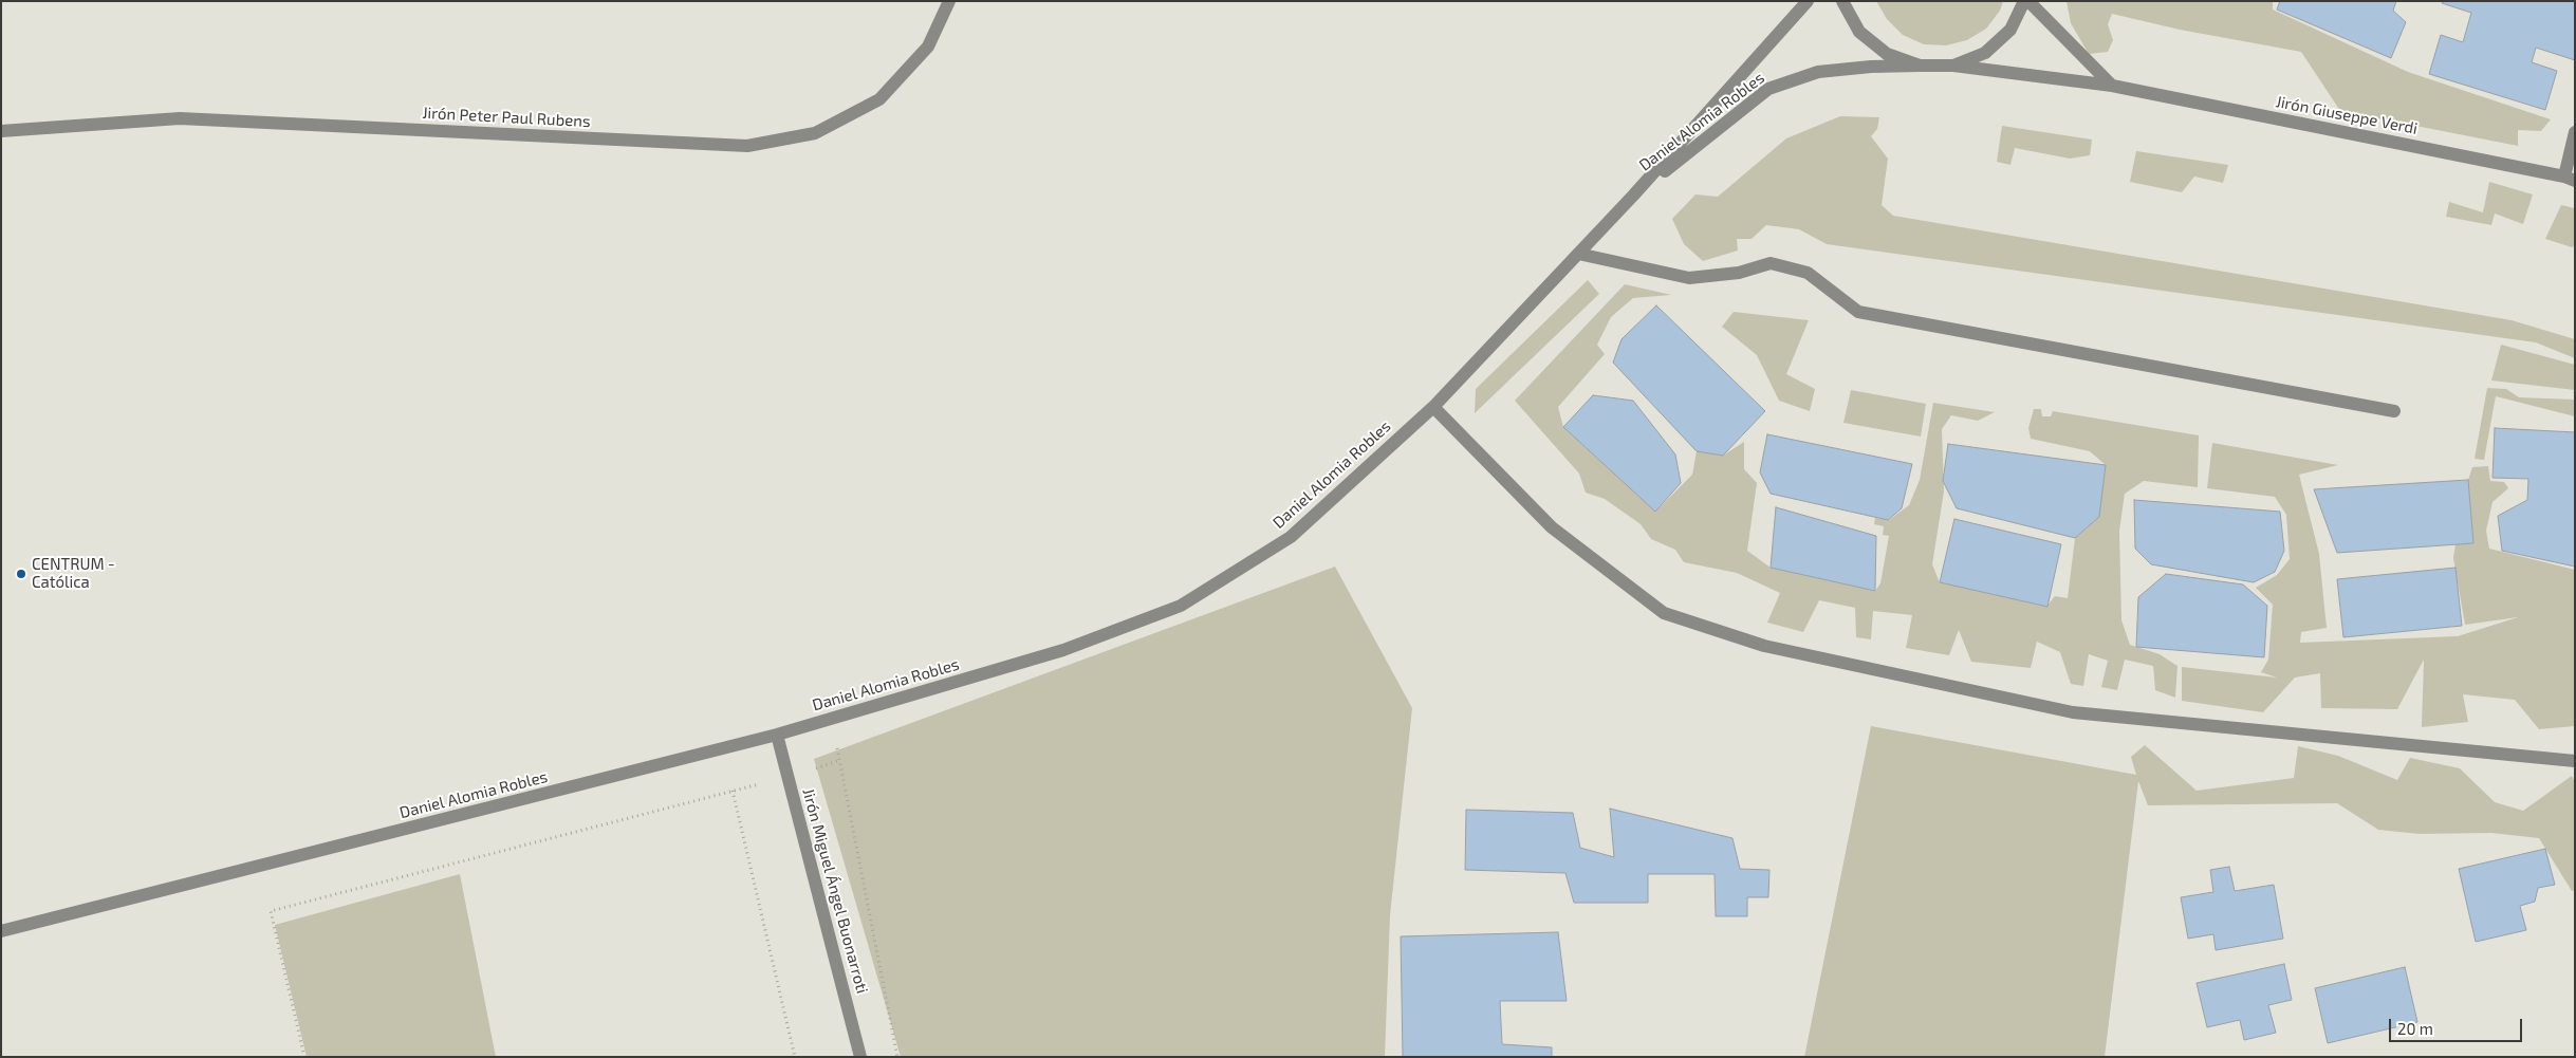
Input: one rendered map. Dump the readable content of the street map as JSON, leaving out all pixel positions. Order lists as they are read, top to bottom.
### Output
{
  "streets": {
    "street": [
      "Jirón Giuseppe Verdi",
      "Jirón Peter Paul Rubens",
      "Daniel Alomia Robles",
      "Jirón Miguel Ángel Buonarroti"
    ]
  },
  "crossings": [
    ["Jirón Giuseppe Verdi", "Daniel Alomia Robles"],
    ["Daniel Alomia Robles", "Jirón Miguel Ángel Buonarroti"]
  ],
  "places": ["CENTRUM - Católica"],
  "scale_bar": "20 m"
}
